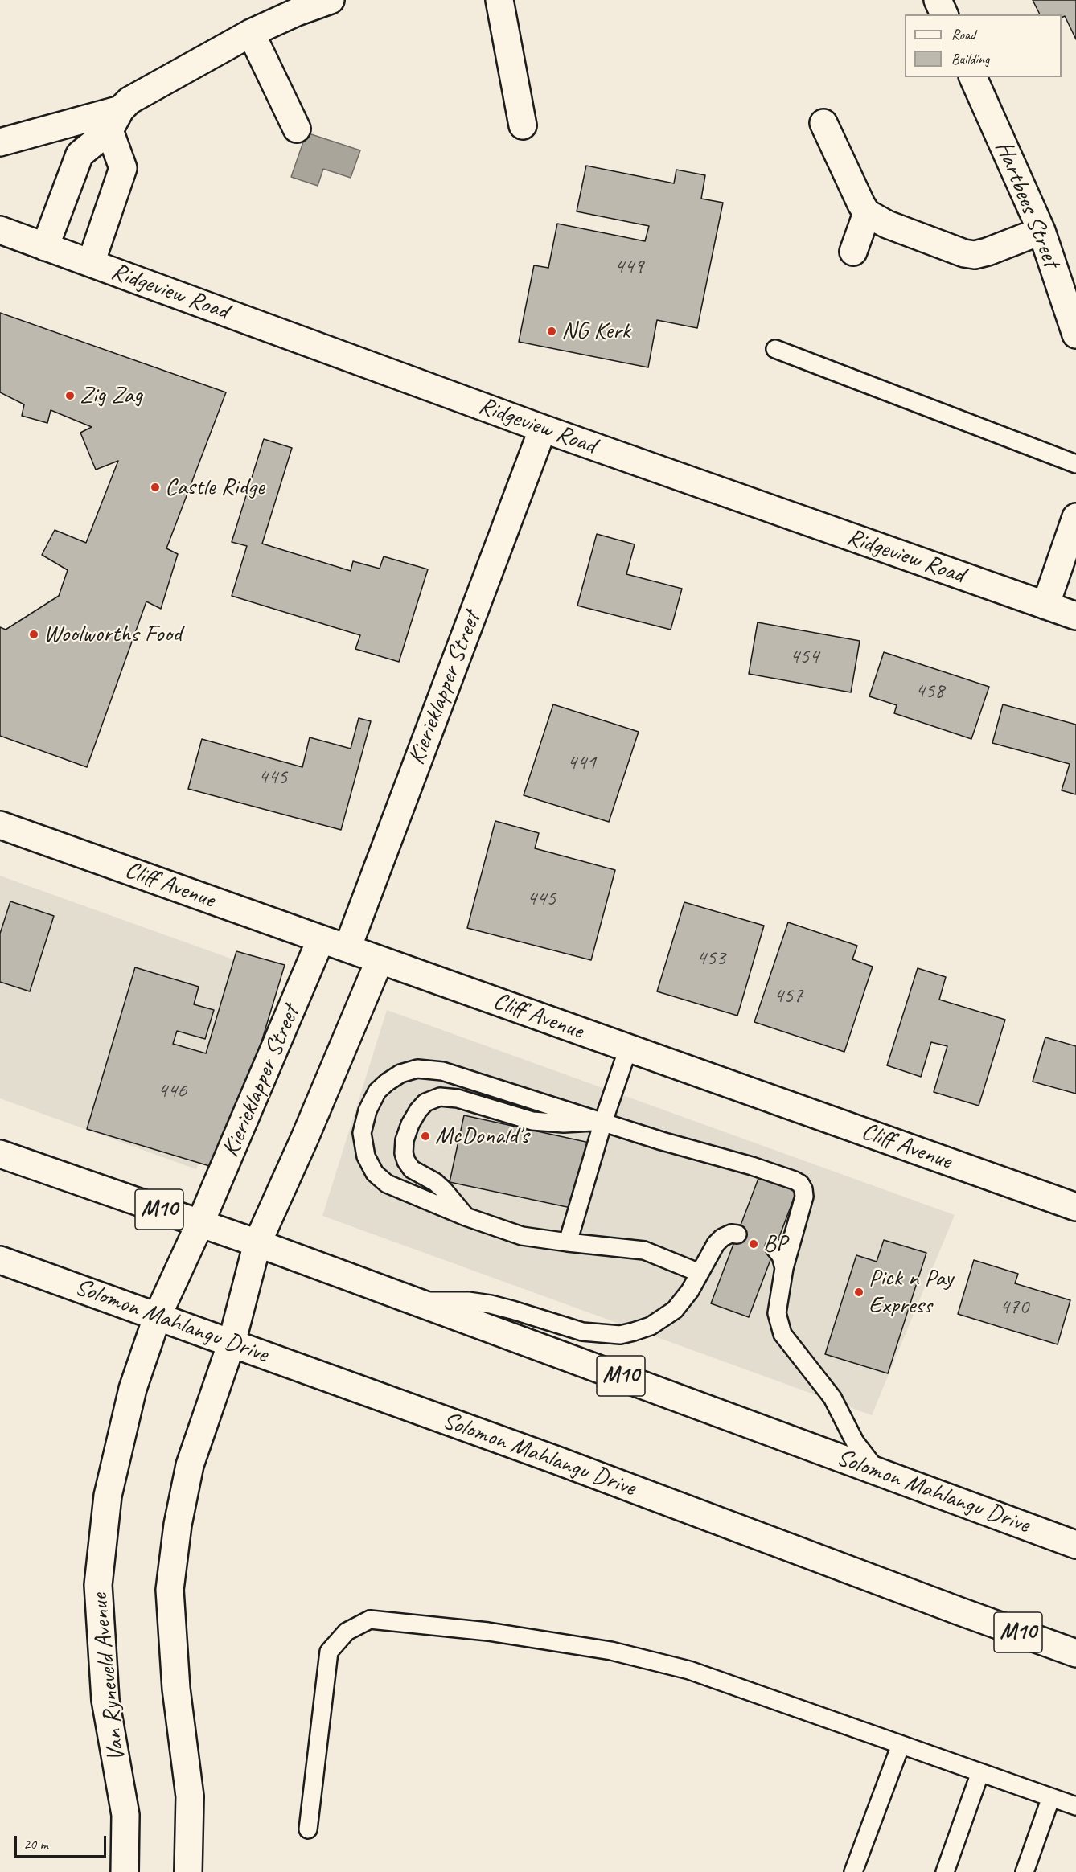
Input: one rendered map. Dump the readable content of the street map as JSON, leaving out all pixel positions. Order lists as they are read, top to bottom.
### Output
{
  "streets": {
    "street": [
      "Hartbees Street",
      "Ridgeview Road",
      "Kierieklapper Street",
      "Cliff Avenue",
      "M10",
      "Solomon Mahlangu Drive",
      "Van Ryneveld Avenue"
    ]
  },
  "crossings": [
    ["Ridgeview Road", "Kierieklapper Street"],
    ["Kierieklapper Street", "Cliff Avenue"],
    ["Kierieklapper Street", "Solomon Mahlangu Drive"],
    ["Kierieklapper Street", "Van Ryneveld Avenue"],
    ["Solomon Mahlangu Drive", "Van Ryneveld Avenue"]
  ],
  "places": [
    "NG Kerk",
    "Zig Zag",
    "Castle Ridge",
    "Woolworths Food",
    "McDonald's",
    "BP",
    "Pick n Pay Express"
  ],
  "house_numbers": [
    "449",
    "454",
    "458",
    "441",
    "445",
    "445",
    "453",
    "457",
    "446",
    "470"
  ],
  "legend": ["Road", "Building"],
  "scale_bar": "20 m"
}
